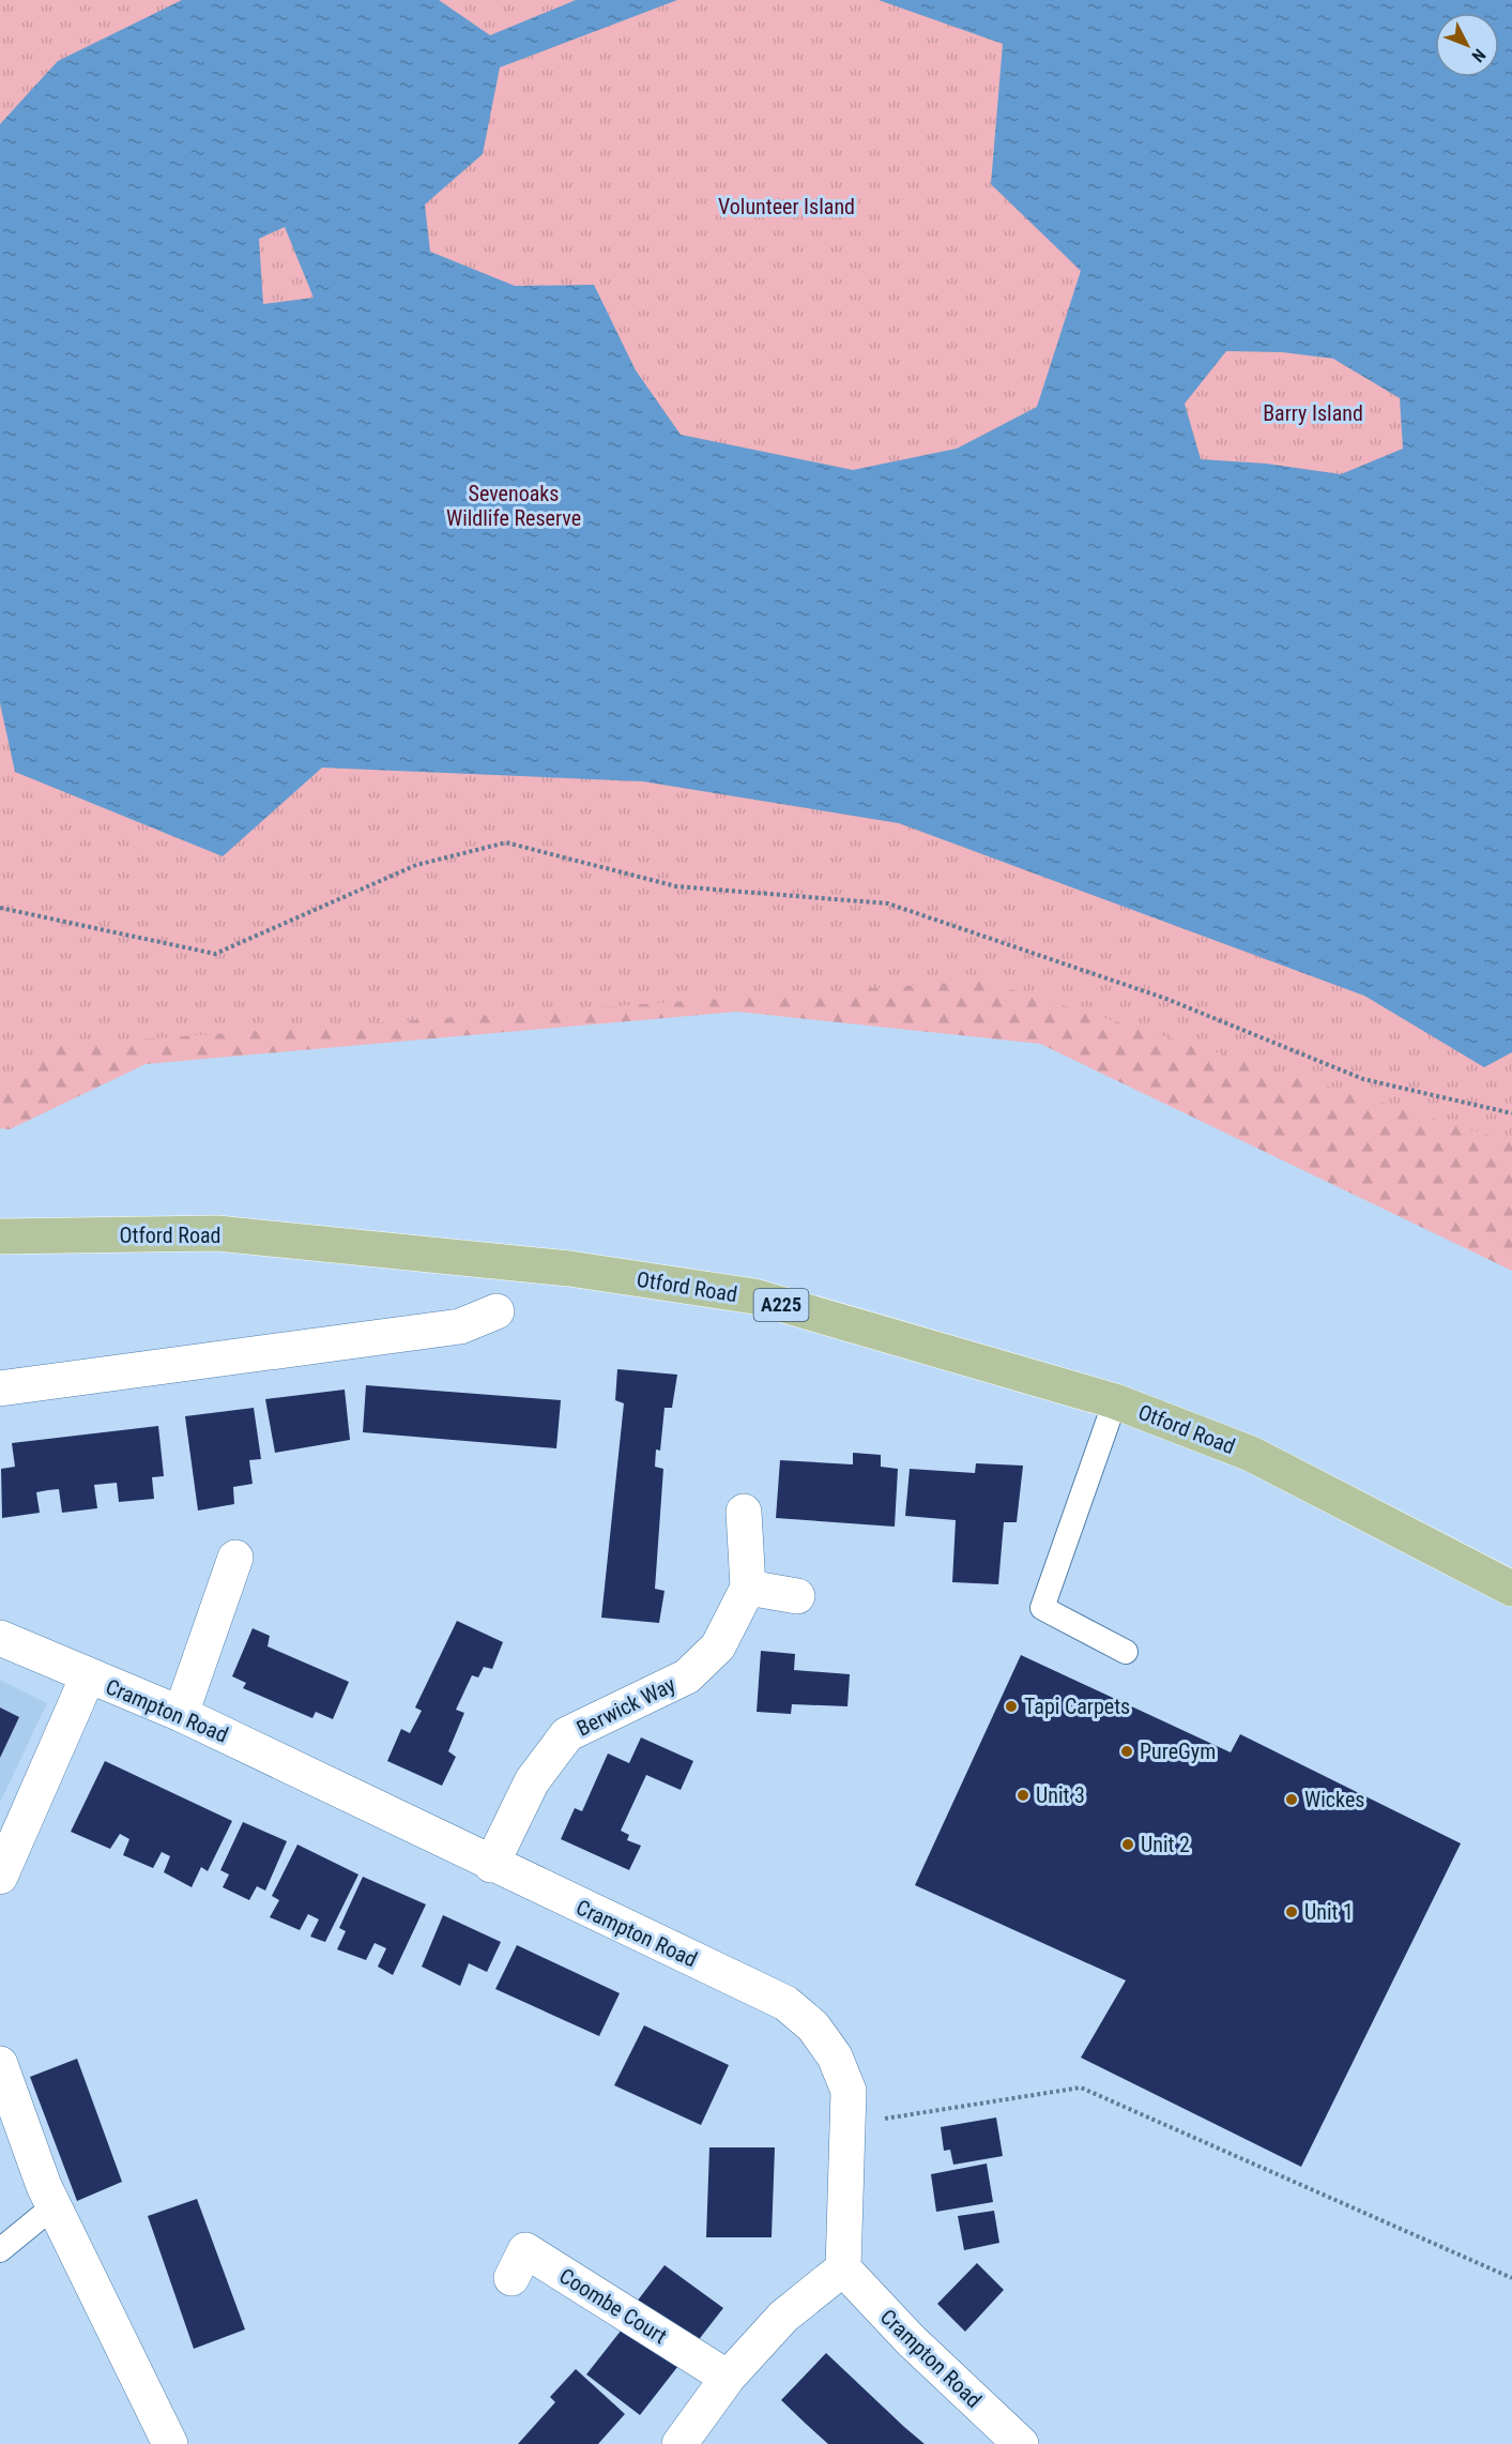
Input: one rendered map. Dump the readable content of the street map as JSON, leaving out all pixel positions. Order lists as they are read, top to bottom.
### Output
{
  "streets": {
    "main road": ["Otford Road", "A225"],
    "street": ["Berwick Way", "Crampton Road", "Coombe Court"]
  },
  "crossings": [
    ["Berwick Way", "Crampton Road"]
  ],
  "parks": ["Volunteer Island", "Barry Island", "Sevenoaks Wildlife Reserve"],
  "places": [
    "Tapi Carpets",
    "PureGym",
    "Unit 3",
    "Wickes",
    "Unit 2",
    "Unit 1"
  ],
  "north": "bottom right"
}
